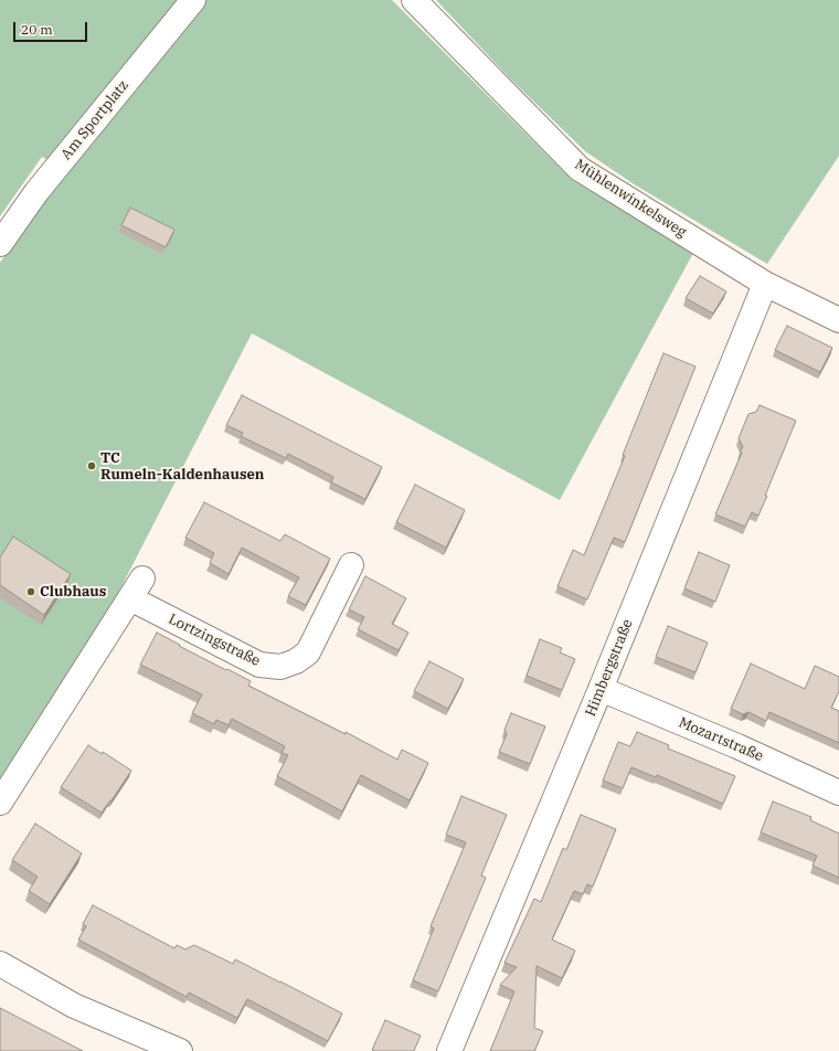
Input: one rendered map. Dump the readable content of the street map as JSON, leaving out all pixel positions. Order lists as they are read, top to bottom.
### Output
{
  "streets": {
    "street": [
      "Am Sportplatz",
      "Mühlenwinkelsweg",
      "Lortzingstraße",
      "Himbergstraße",
      "Mozartstraße"
    ]
  },
  "crossings": [
    ["Mühlenwinkelsweg", "Himbergstraße"],
    ["Himbergstraße", "Mozartstraße"]
  ],
  "places": ["TC Rumeln-Kaldenhausen", "Clubhaus"],
  "scale_bar": "20 m"
}
